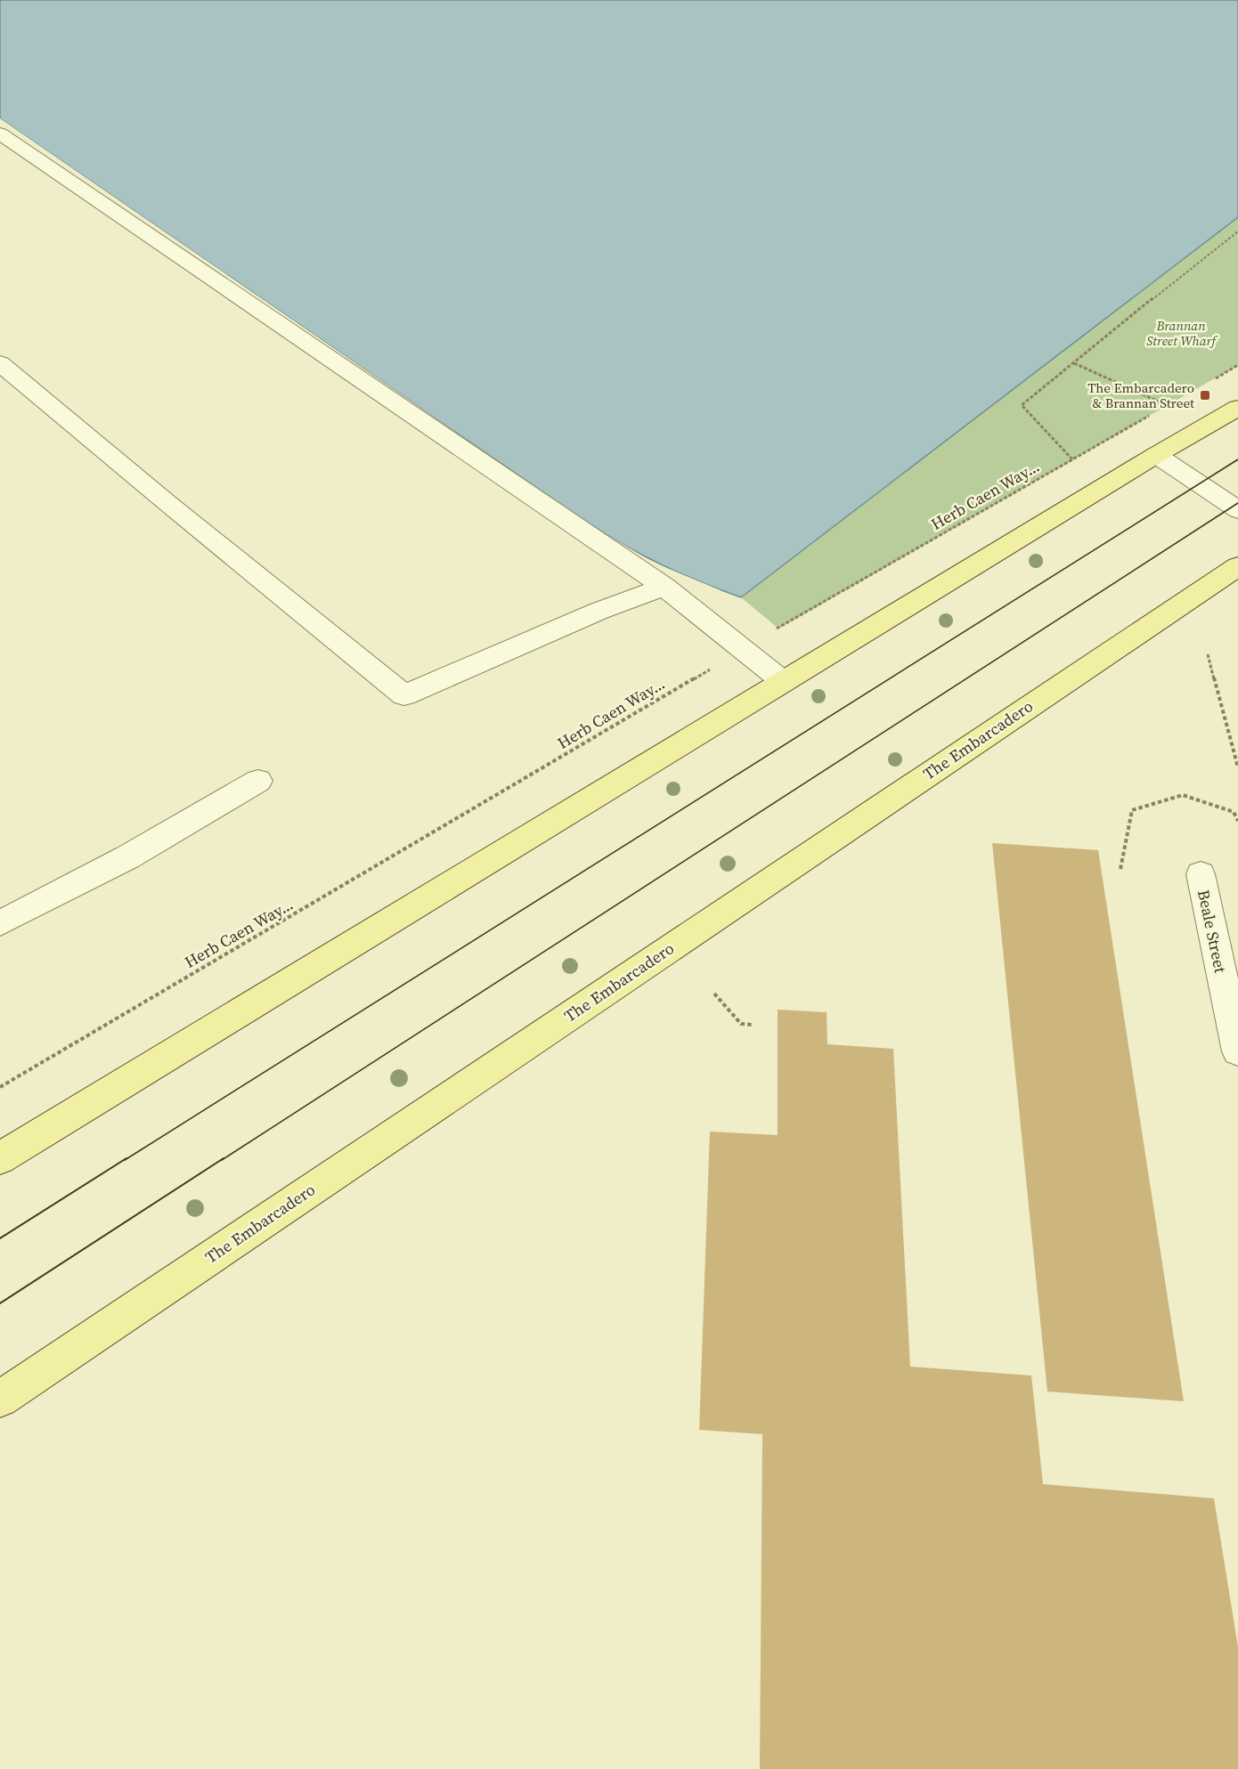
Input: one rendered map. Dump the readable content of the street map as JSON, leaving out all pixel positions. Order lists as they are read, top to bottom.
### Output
{
  "streets": {
    "main road": ["The Embarcadero"],
    "street": ["Beale Street"],
    "path": ["Herb Caen Way..."]
  },
  "parks": ["Brannan Street Wharf"],
  "places": {
    "transit": ["The Embarcadero & Brannan Street"]
  }
}
